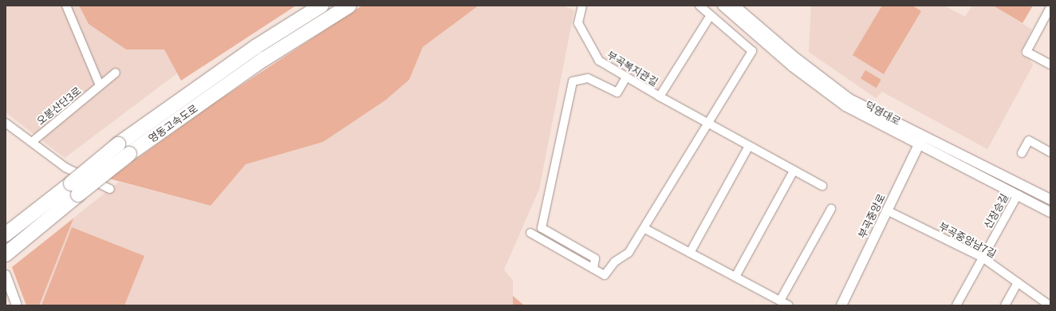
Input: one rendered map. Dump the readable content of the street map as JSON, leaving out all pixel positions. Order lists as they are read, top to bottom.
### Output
{
  "streets": {
    "highway": ["영동고속도로"],
    "street": [
      "부곡복지관길",
      "오봉산단3로",
      "덕영대로",
      "신장승길",
      "부곡중앙로",
      "부곡중앙남7길"
    ]
  },
  "crossings": [
    ["덕영대로", "신장승길"],
    ["덕영대로", "부곡중앙로"],
    ["신장승길", "부곡중앙남7길"],
    ["부곡중앙로", "부곡중앙남7길"]
  ]
}
